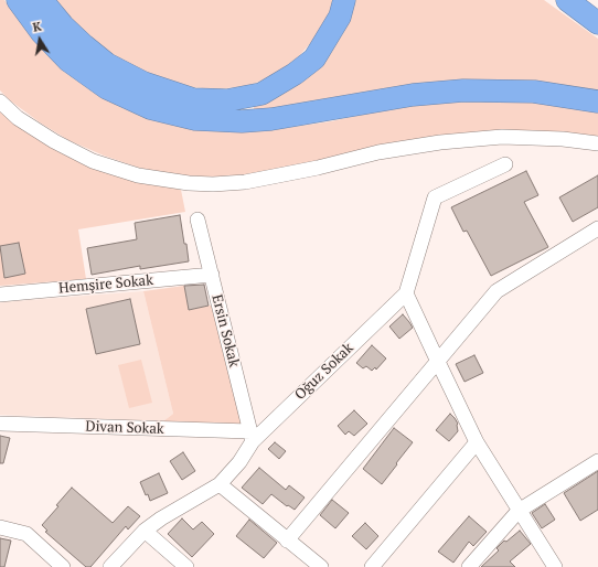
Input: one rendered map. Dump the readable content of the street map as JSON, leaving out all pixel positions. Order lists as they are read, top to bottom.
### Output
{
  "streets": {
    "street": [
      "Hemşire Sokak",
      "Ersin Sokak",
      "Oğuz Sokak",
      "Divan Sokak"
    ]
  },
  "crossings": [
    ["Hemşire Sokak", "Ersin Sokak"],
    ["Ersin Sokak", "Oğuz Sokak"],
    ["Ersin Sokak", "Divan Sokak"],
    ["Oğuz Sokak", "Divan Sokak"]
  ],
  "north": "top"
}
